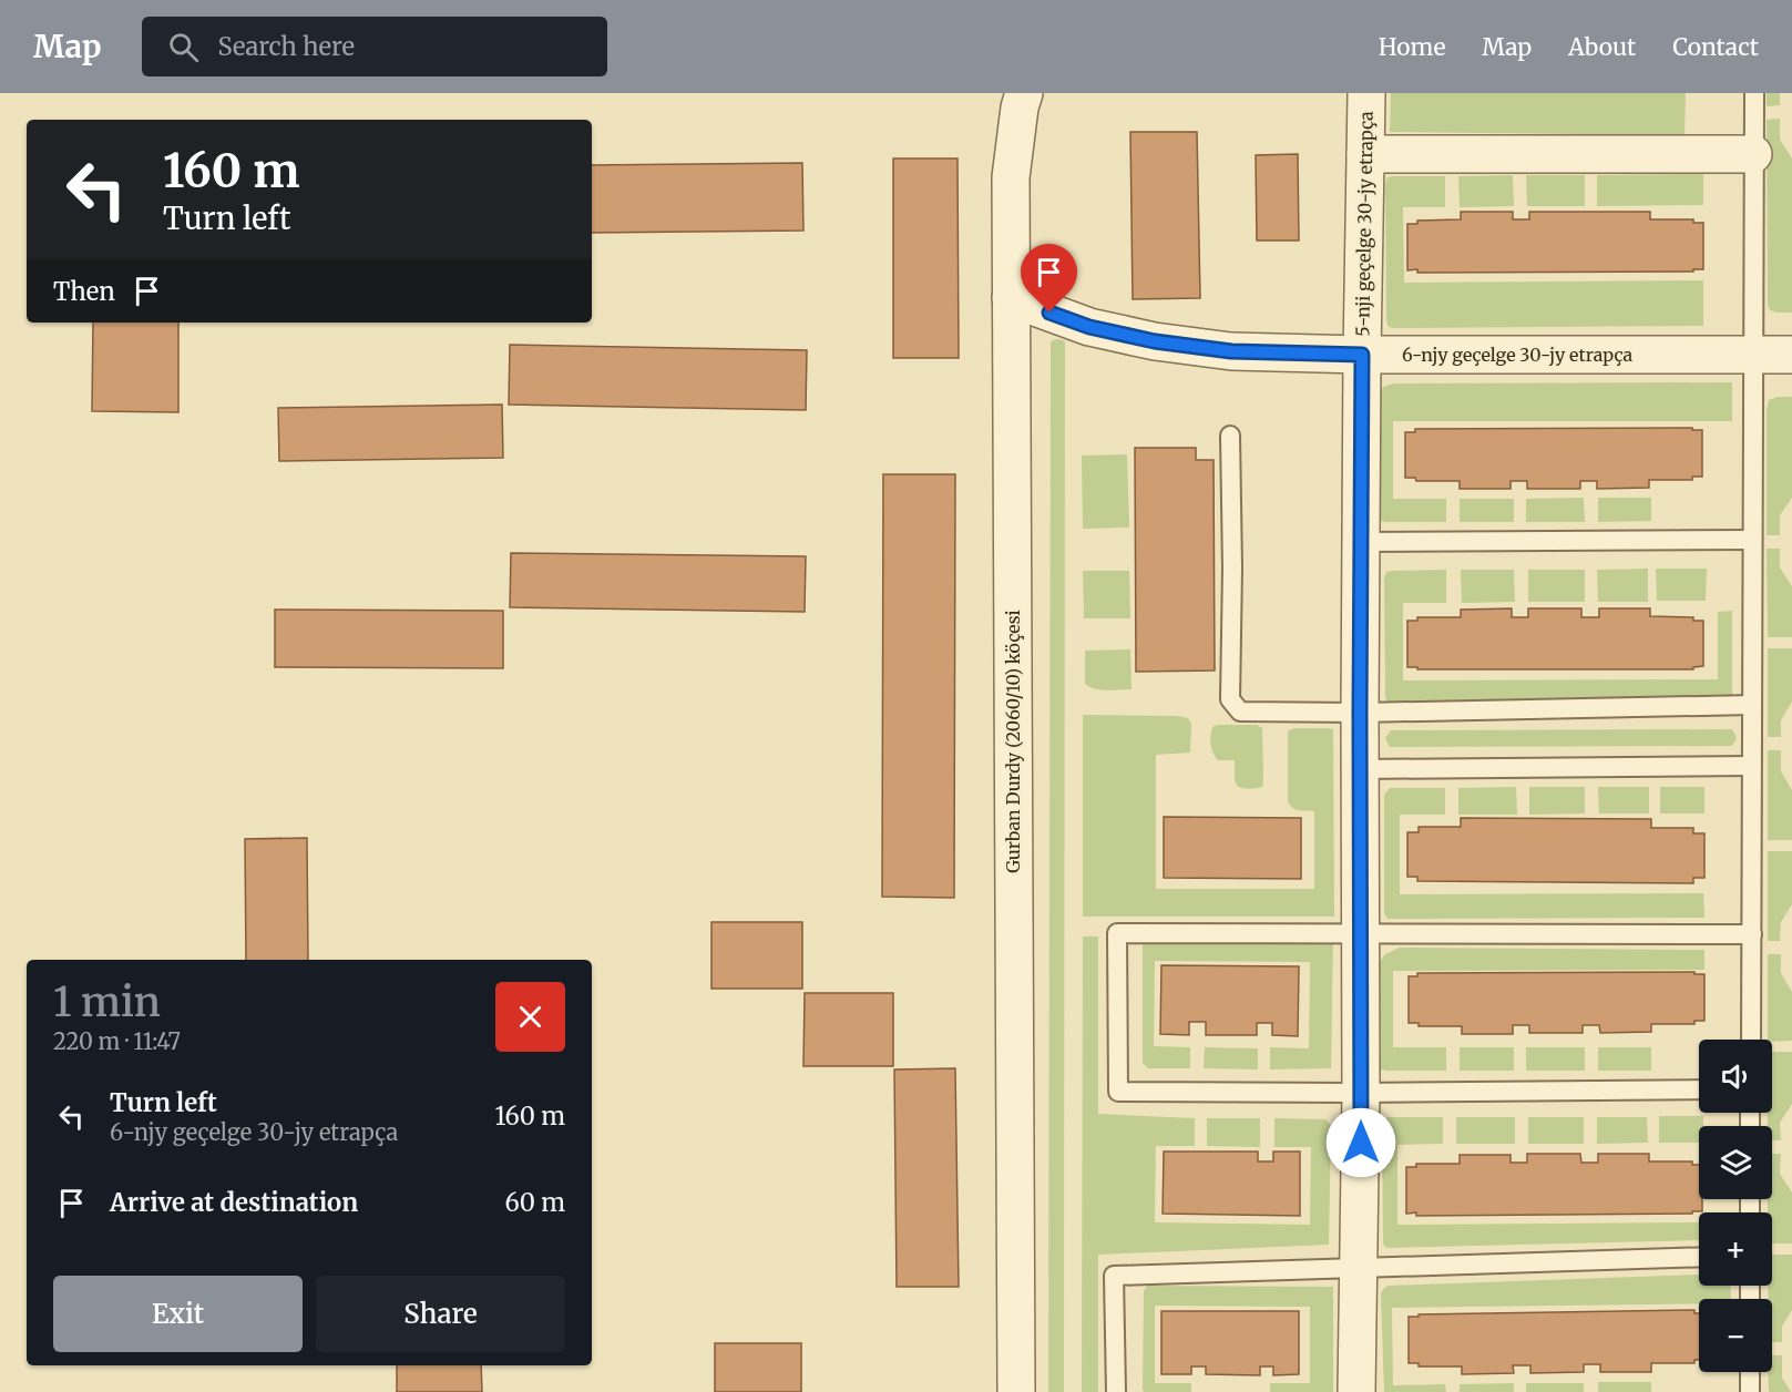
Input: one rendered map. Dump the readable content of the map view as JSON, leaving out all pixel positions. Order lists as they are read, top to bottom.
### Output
{
  "streets": {
    "street": ["5-nji geçelge 30-jy etrapça", "6-njy geçelge 30-jy etrapça", "Gurban Durdy (2060/10) köçesi"]
  },
  "crossings": [
    ["5-nji geçelge 30-jy etrapça", "6-njy geçelge 30-jy etrapça"],
    ["6-njy geçelge 30-jy etrapça", "Gurban Durdy (2060/10) köçesi"]
  ],
  "page": {
    "header": "Map",
    "search": "Search here",
    "nav": [
      "Home",
      "Map",
      "About",
      "Contact"
    ],
    "turn": ["160 m", "Turn left"],
    "then": "Then",
    "heading": ["1 min", "220 m · 11:47"],
    "map_buttons": ["+", "−"],
    "list": [
      {
        "name": "Turn left",
        "note": "6-njy geçelge 30-jy etrapça",
        "value": "160 m"
      },
      {
        "name": "Arrive at destination",
        "value": "60 m"
      }
    ],
    "buttons": ["Exit", "Share"]
  }
}
